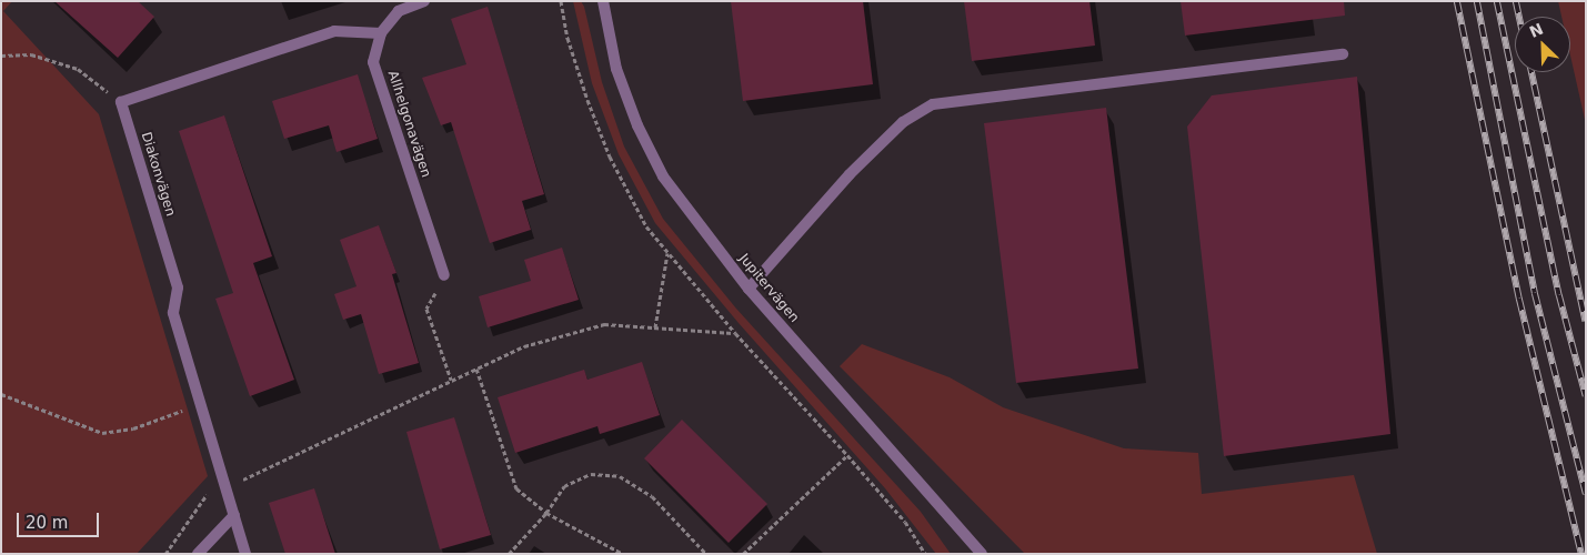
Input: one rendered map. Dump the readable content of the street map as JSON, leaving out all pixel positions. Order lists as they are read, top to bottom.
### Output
{
  "streets": {
    "street": ["Allhelgonavägen", "Diakonvägen", "Jupitervägen"]
  },
  "scale_bar": "20 m",
  "north": "top left"
}
